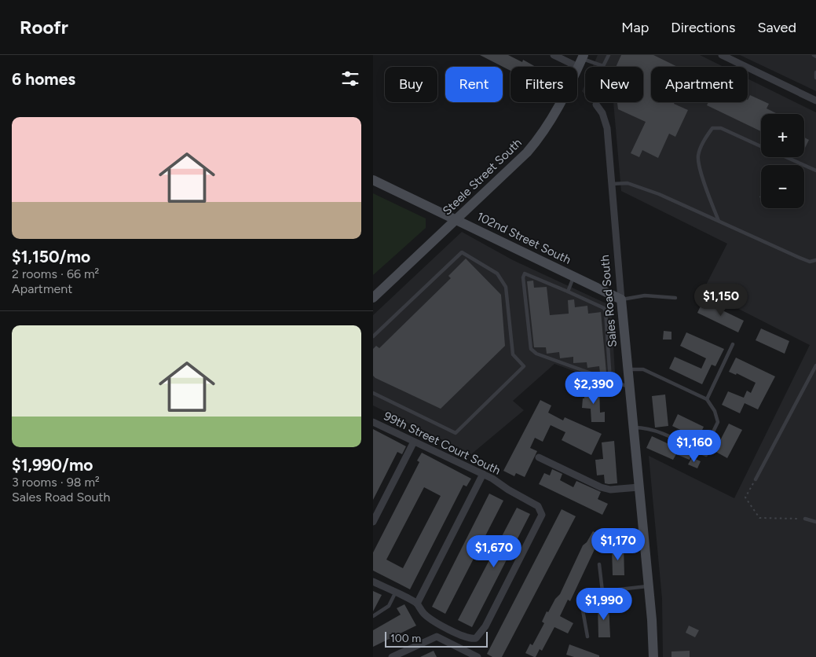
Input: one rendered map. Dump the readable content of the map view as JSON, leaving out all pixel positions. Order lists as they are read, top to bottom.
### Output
{
  "streets": {
    "street": [
      "Steele Street South",
      "102nd Street South",
      "Sales Road South",
      "99th Street Court South"
    ]
  },
  "crossings": [
    ["Steele Street South", "102nd Street South"],
    ["102nd Street South", "Sales Road South"]
  ],
  "scale_bar": "100 m",
  "page": {
    "header": "Roofr",
    "nav": ["Map", "Directions", "Saved"],
    "heading": "6 homes",
    "chip": [
      "Buy",
      "Rent",
      "Filters",
      "New",
      "Apartment"
    ],
    "list": [
      {
        "name": "$1,150/mo",
        "note": "2 rooms · 66 m² · Apartment"
      },
      {
        "name": "$1,990/mo",
        "note": "3 rooms · 98 m² · Sales Road South"
      }
    ],
    "map_buttons": ["+", "−"],
    "price": [
      "$1,150",
      "$2,390",
      "$1,160",
      "$1,170",
      "$1,670",
      "$1,990"
    ],
    "scale": "100 m"
  }
}
